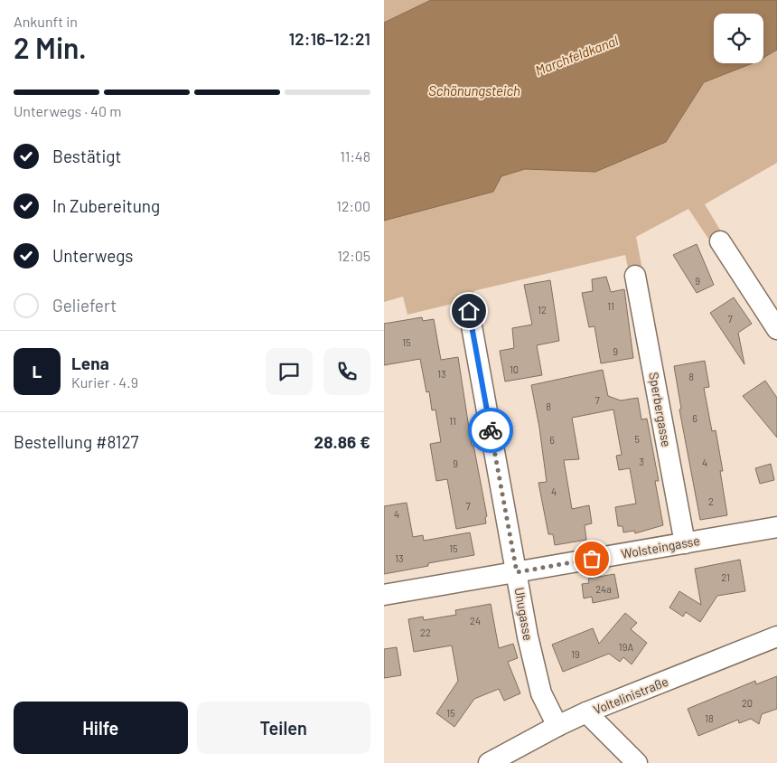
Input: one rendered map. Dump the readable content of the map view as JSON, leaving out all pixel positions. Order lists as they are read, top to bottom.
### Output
{
  "streets": {
    "street": [
      "Sperbergasse",
      "Wolsteingasse",
      "Uhugasse",
      "Voltelinistraße"
    ]
  },
  "crossings": [
    ["Sperbergasse", "Wolsteingasse"],
    ["Wolsteingasse", "Uhugasse"],
    ["Uhugasse", "Voltelinistraße"]
  ],
  "water": ["Marchfeldkanal", "Schönungsteich"],
  "house_numbers": [
    "9",
    "11",
    "12",
    "7",
    "15",
    "9",
    "10",
    "13",
    "8",
    "7",
    "8",
    "6",
    "11",
    "5",
    "6",
    "3",
    "4",
    "9",
    "4",
    "2",
    "7",
    "4",
    "15",
    "13",
    "21",
    "24a",
    "24",
    "22",
    "19A",
    "19",
    "20",
    "15",
    "18"
  ],
  "page": {
    "heading": ["2 Min.", "Ankunft in", "12:16–12:21"],
    "panel": [
      "Lena",
      "Kurier · 4.9",
      "Bestellung #8127",
      "28.86 €"
    ],
    "bar": "Unterwegs · 40 m",
    "list": [
      ["Bestätigt", "11:48"],
      ["In Zubereitung", "12:00"],
      ["Unterwegs", "12:05"],
      "Geliefert"
    ],
    "round": "L",
    "buttons": ["Hilfe", "Teilen"]
  }
}
